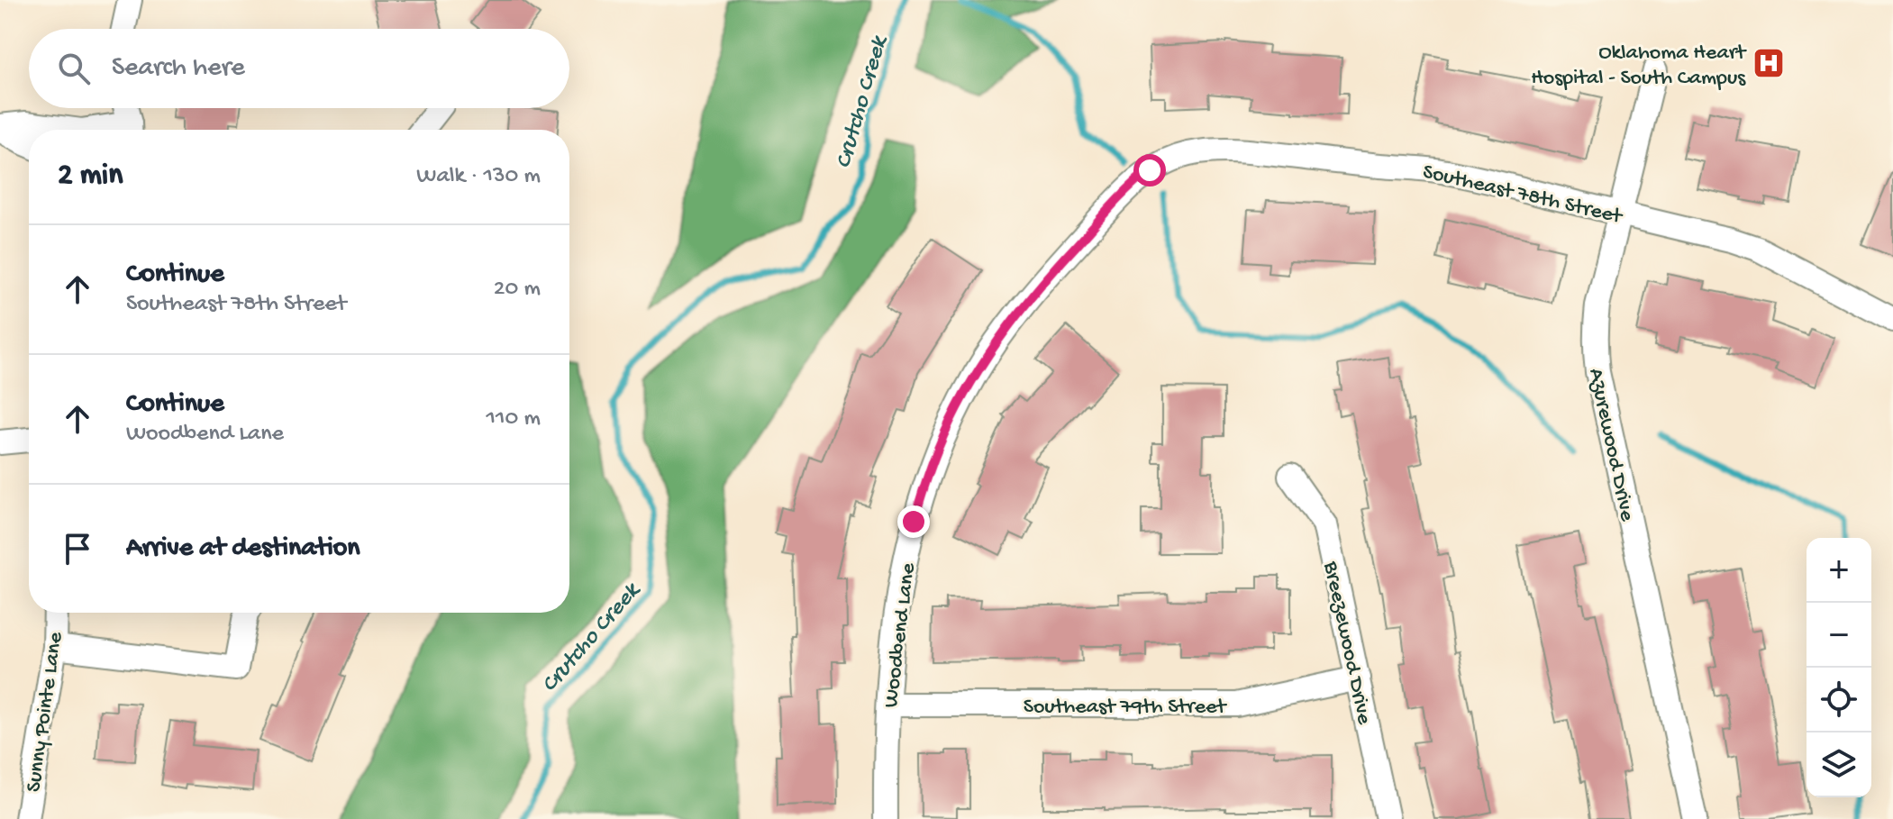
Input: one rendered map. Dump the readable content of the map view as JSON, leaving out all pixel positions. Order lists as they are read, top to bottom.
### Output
{
  "streets": {
    "street": [
      "Southeast 78th Street",
      "Azurewood Drive",
      "Woodbend Lane",
      "Breezewood Drive",
      "Southeast 79th Street",
      "Sunny Pointe Lane"
    ]
  },
  "crossings": [
    ["Southeast 78th Street", "Azurewood Drive"],
    ["Southeast 78th Street", "Woodbend Lane"],
    ["Woodbend Lane", "Southeast 79th Street"],
    ["Breezewood Drive", "Southeast 79th Street"]
  ],
  "water": ["Crutcho Creek"],
  "places": {
    "hospital": ["Oklahoma Heart Hospital - South Campus"]
  },
  "page": {
    "search": "Search here",
    "heading": ["2 min", "Walk · 130 m"],
    "list": [
      ["Continue", "Southeast 78th Street", "20 m"],
      ["Continue", "Woodbend Lane", "110 m"],
      "Arrive at destination"
    ],
    "map_buttons": ["+", "−"]
  }
}
